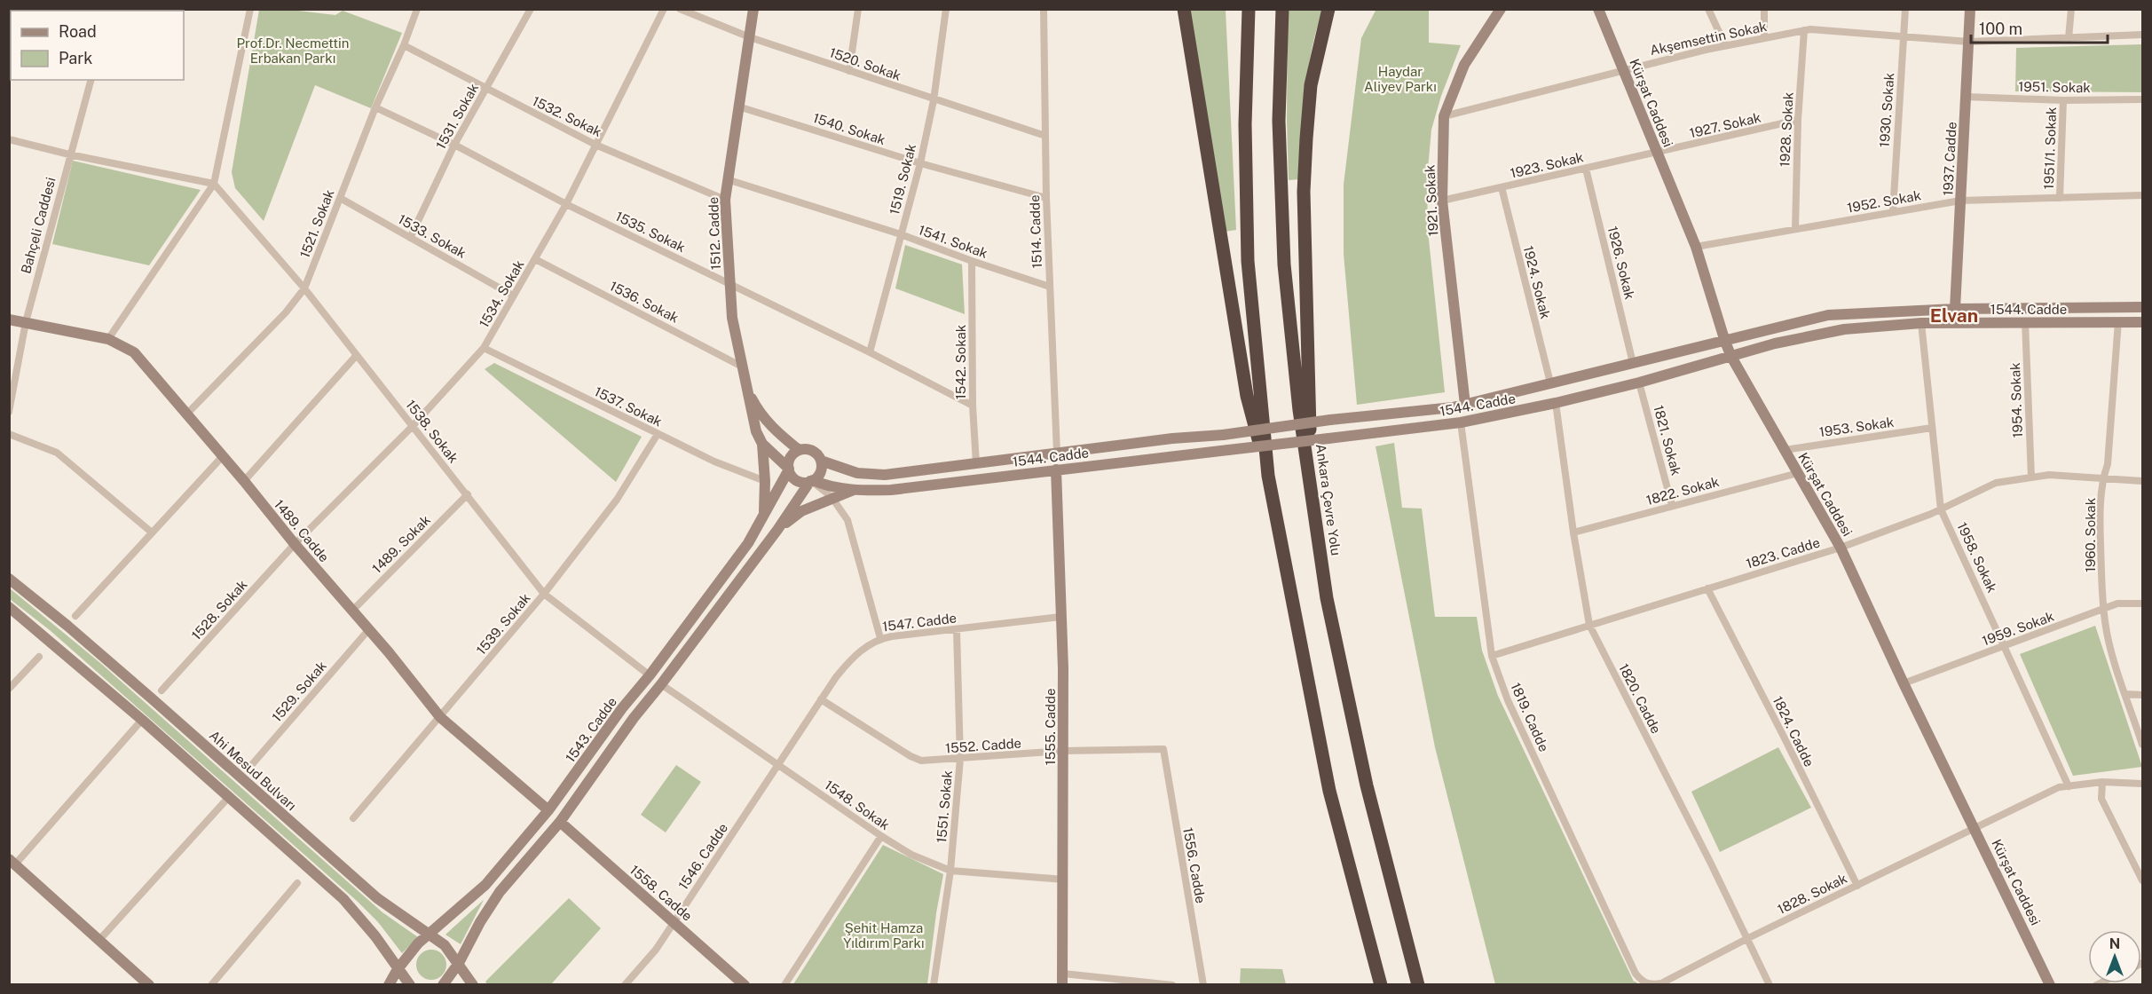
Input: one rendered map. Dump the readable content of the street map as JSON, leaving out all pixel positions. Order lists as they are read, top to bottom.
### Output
{
  "streets": {
    "highway": ["Ankara Çevre Yolu"],
    "main road": [
      "Kürşat Caddesi",
      "1937. Cadde",
      "1921. Sokak",
      "1512. Cadde",
      "1544. Cadde",
      "1489. Cadde",
      "1555. Cadde",
      "1543. Cadde",
      "Ahi Mesud Bulvarı",
      "1558. Cadde"
    ],
    "street": [
      "Akşemsettin Sokak",
      "1520. Sokak",
      "1951. Sokak",
      "1930. Sokak",
      "1531. Sokak",
      "1532. Sokak",
      "1927. Sokak",
      "1540. Sokak",
      "1928. Sokak",
      "1951/1. Sokak",
      "1923. Sokak",
      "1519. Sokak",
      "1952. Sokak",
      "1521. Sokak",
      "Bahçeli Caddesi",
      "1535. Sokak",
      "1514. Cadde",
      "1533. Sokak",
      "1541. Sokak",
      "1926. Sokak",
      "1924. Sokak",
      "1534. Sokak",
      "1536. Sokak",
      "1542. Sokak",
      "1954. Sokak",
      "1537. Sokak",
      "1953. Sokak",
      "1538. Sokak",
      "1821. Sokak",
      "1822. Sokak",
      "1960. Sokak",
      "1489. Sokak",
      "1823. Cadde",
      "1958. Sokak",
      "1528. Sokak",
      "1547. Cadde",
      "1539. Sokak",
      "1959. Sokak",
      "1529. Sokak",
      "1820. Cadde",
      "1819. Cadde",
      "1824. Cadde",
      "1552. Cadde",
      "1548. Sokak",
      "1551. Sokak",
      "1546. Cadde",
      "1556. Cadde",
      "1828. Sokak"
    ]
  },
  "crossings": [
    ["Akşemsettin Sokak", "Kürşat Caddesi"],
    ["Akşemsettin Sokak", "1930. Sokak"],
    ["Akşemsettin Sokak", "1928. Sokak"],
    ["Akşemsettin Sokak", "1937. Cadde"],
    ["Akşemsettin Sokak", "1921. Sokak"],
    ["1520. Sokak", "1519. Sokak"],
    ["1520. Sokak", "1514. Cadde"],
    ["1520. Sokak", "1512. Cadde"],
    ["1951. Sokak", "1951/1. Sokak"],
    ["1951. Sokak", "1937. Cadde"],
    ["Kürşat Caddesi", "1927. Sokak"],
    ["Kürşat Caddesi", "1923. Sokak"],
    ["Kürşat Caddesi", "1952. Sokak"],
    ["Kürşat Caddesi", "1544. Cadde"],
    ["Kürşat Caddesi", "1953. Sokak"],
    ["Kürşat Caddesi", "1822. Sokak"],
    ["Kürşat Caddesi", "1823. Cadde"],
    ["Kürşat Caddesi", "1959. Sokak"],
    ["Kürşat Caddesi", "1828. Sokak"],
    ["1930. Sokak", "1952. Sokak"],
    ["1531. Sokak", "1532. Sokak"],
    ["1531. Sokak", "1535. Sokak"],
    ["1531. Sokak", "1533. Sokak"],
    ["1532. Sokak", "1521. Sokak"],
    ["1532. Sokak", "1512. Cadde"],
    ["1532. Sokak", "1534. Sokak"],
    ["1927. Sokak", "1928. Sokak"],
    ["1927. Sokak", "1923. Sokak"],
    ["1540. Sokak", "1519. Sokak"],
    ["1540. Sokak", "1514. Cadde"],
    ["1540. Sokak", "1512. Cadde"],
    ["1928. Sokak", "1952. Sokak"],
    ["1951/1. Sokak", "1952. Sokak"],
    ["1937. Cadde", "1952. Sokak"],
    ["1937. Cadde", "1544. Cadde"],
    ["1923. Sokak", "1921. Sokak"],
    ["1923. Sokak", "1926. Sokak"],
    ["1923. Sokak", "1924. Sokak"],
    ["1519. Sokak", "1535. Sokak"],
    ["1519. Sokak", "1541. Sokak"],
    ["1921. Sokak", "1544. Cadde"],
    ["1521. Sokak", "1535. Sokak"],
    ["1521. Sokak", "1533. Sokak"],
    ["1521. Sokak", "1538. Sokak"],
    ["1521. Sokak", "1489. Cadde"],
    ["Bahçeli Caddesi", "1489. Cadde"],
    ["1535. Sokak", "1512. Cadde"],
    ["1535. Sokak", "1534. Sokak"],
    ["1535. Sokak", "1542. Sokak"],
    ["1514. Cadde", "1541. Sokak"],
    ["1514. Cadde", "1544. Cadde"],
    ["1512. Cadde", "1541. Sokak"],
    ["1512. Cadde", "1536. Sokak"],
    ["1512. Cadde", "1544. Cadde"],
    ["1512. Cadde", "1543. Cadde"],
    ["1533. Sokak", "1534. Sokak"],
    ["1541. Sokak", "1542. Sokak"],
    ["1926. Sokak", "1544. Cadde"],
    ["1924. Sokak", "1544. Cadde"],
    ["1534. Sokak", "1536. Sokak"],
    ["1534. Sokak", "1537. Sokak"],
    ["1534. Sokak", "1538. Sokak"],
    ["1534. Sokak", "1489. Cadde"],
    ["1534. Sokak", "1528. Sokak"],
    ["1544. Cadde", "1542. Sokak"],
    ["1544. Cadde", "1954. Sokak"],
    ["1544. Cadde", "1821. Sokak"],
    ["1544. Cadde", "1960. Sokak"],
    ["1544. Cadde", "1958. Sokak"],
    ["1544. Cadde", "1820. Cadde"],
    ["1544. Cadde", "1819. Cadde"],
    ["1544. Cadde", "1555. Cadde"],
    ["1544. Cadde", "1543. Cadde"],
    ["1954. Sokak", "1823. Cadde"],
    ["1537. Sokak", "1539. Sokak"],
    ["1953. Sokak", "1958. Sokak"],
    ["1538. Sokak", "1489. Sokak"],
    ["1538. Sokak", "1539. Sokak"],
    ["1538. Sokak", "1543. Cadde"],
    ["1821. Sokak", "1822. Sokak"],
    ["1822. Sokak", "1820. Cadde"],
    ["1489. Cadde", "1489. Sokak"],
    ["1489. Cadde", "1528. Sokak"],
    ["1489. Cadde", "1539. Sokak"],
    ["1489. Cadde", "1529. Sokak"],
    ["1489. Cadde", "1543. Cadde"],
    ["1960. Sokak", "1823. Cadde"],
    ["1960. Sokak", "1959. Sokak"],
    ["1823. Cadde", "1958. Sokak"],
    ["1823. Cadde", "1820. Cadde"],
    ["1823. Cadde", "1819. Cadde"],
    ["1823. Cadde", "1824. Cadde"],
    ["1958. Sokak", "1959. Sokak"],
    ["1958. Sokak", "1828. Sokak"],
    ["1547. Cadde", "1555. Cadde"],
    ["1547. Cadde", "1552. Cadde"],
    ["1547. Cadde", "1548. Sokak"],
    ["1547. Cadde", "1551. Sokak"],
    ["1547. Cadde", "1546. Cadde"],
    ["1820. Cadde", "1828. Sokak"],
    ["1819. Cadde", "1828. Sokak"],
    ["1555. Cadde", "1552. Cadde"],
    ["1555. Cadde", "1548. Sokak"],
    ["1543. Cadde", "Ahi Mesud Bulvarı"],
    ["1824. Cadde", "1828. Sokak"],
    ["1552. Cadde", "1551. Sokak"],
    ["1552. Cadde", "1556. Cadde"],
    ["1548. Sokak", "1551. Sokak"],
    ["1548. Sokak", "1546. Cadde"],
    ["1546. Cadde", "1558. Cadde"]
  ],
  "districts": ["Elvan"],
  "parks": ["Prof.Dr. Necmettin Erbakan Parkı", "Haydar Aliyev Parkı", "Şehit Hamza Yıldırım Parkı"],
  "legend": ["Road", "Park"],
  "scale_bar": "100 m",
  "north": "top"
}
